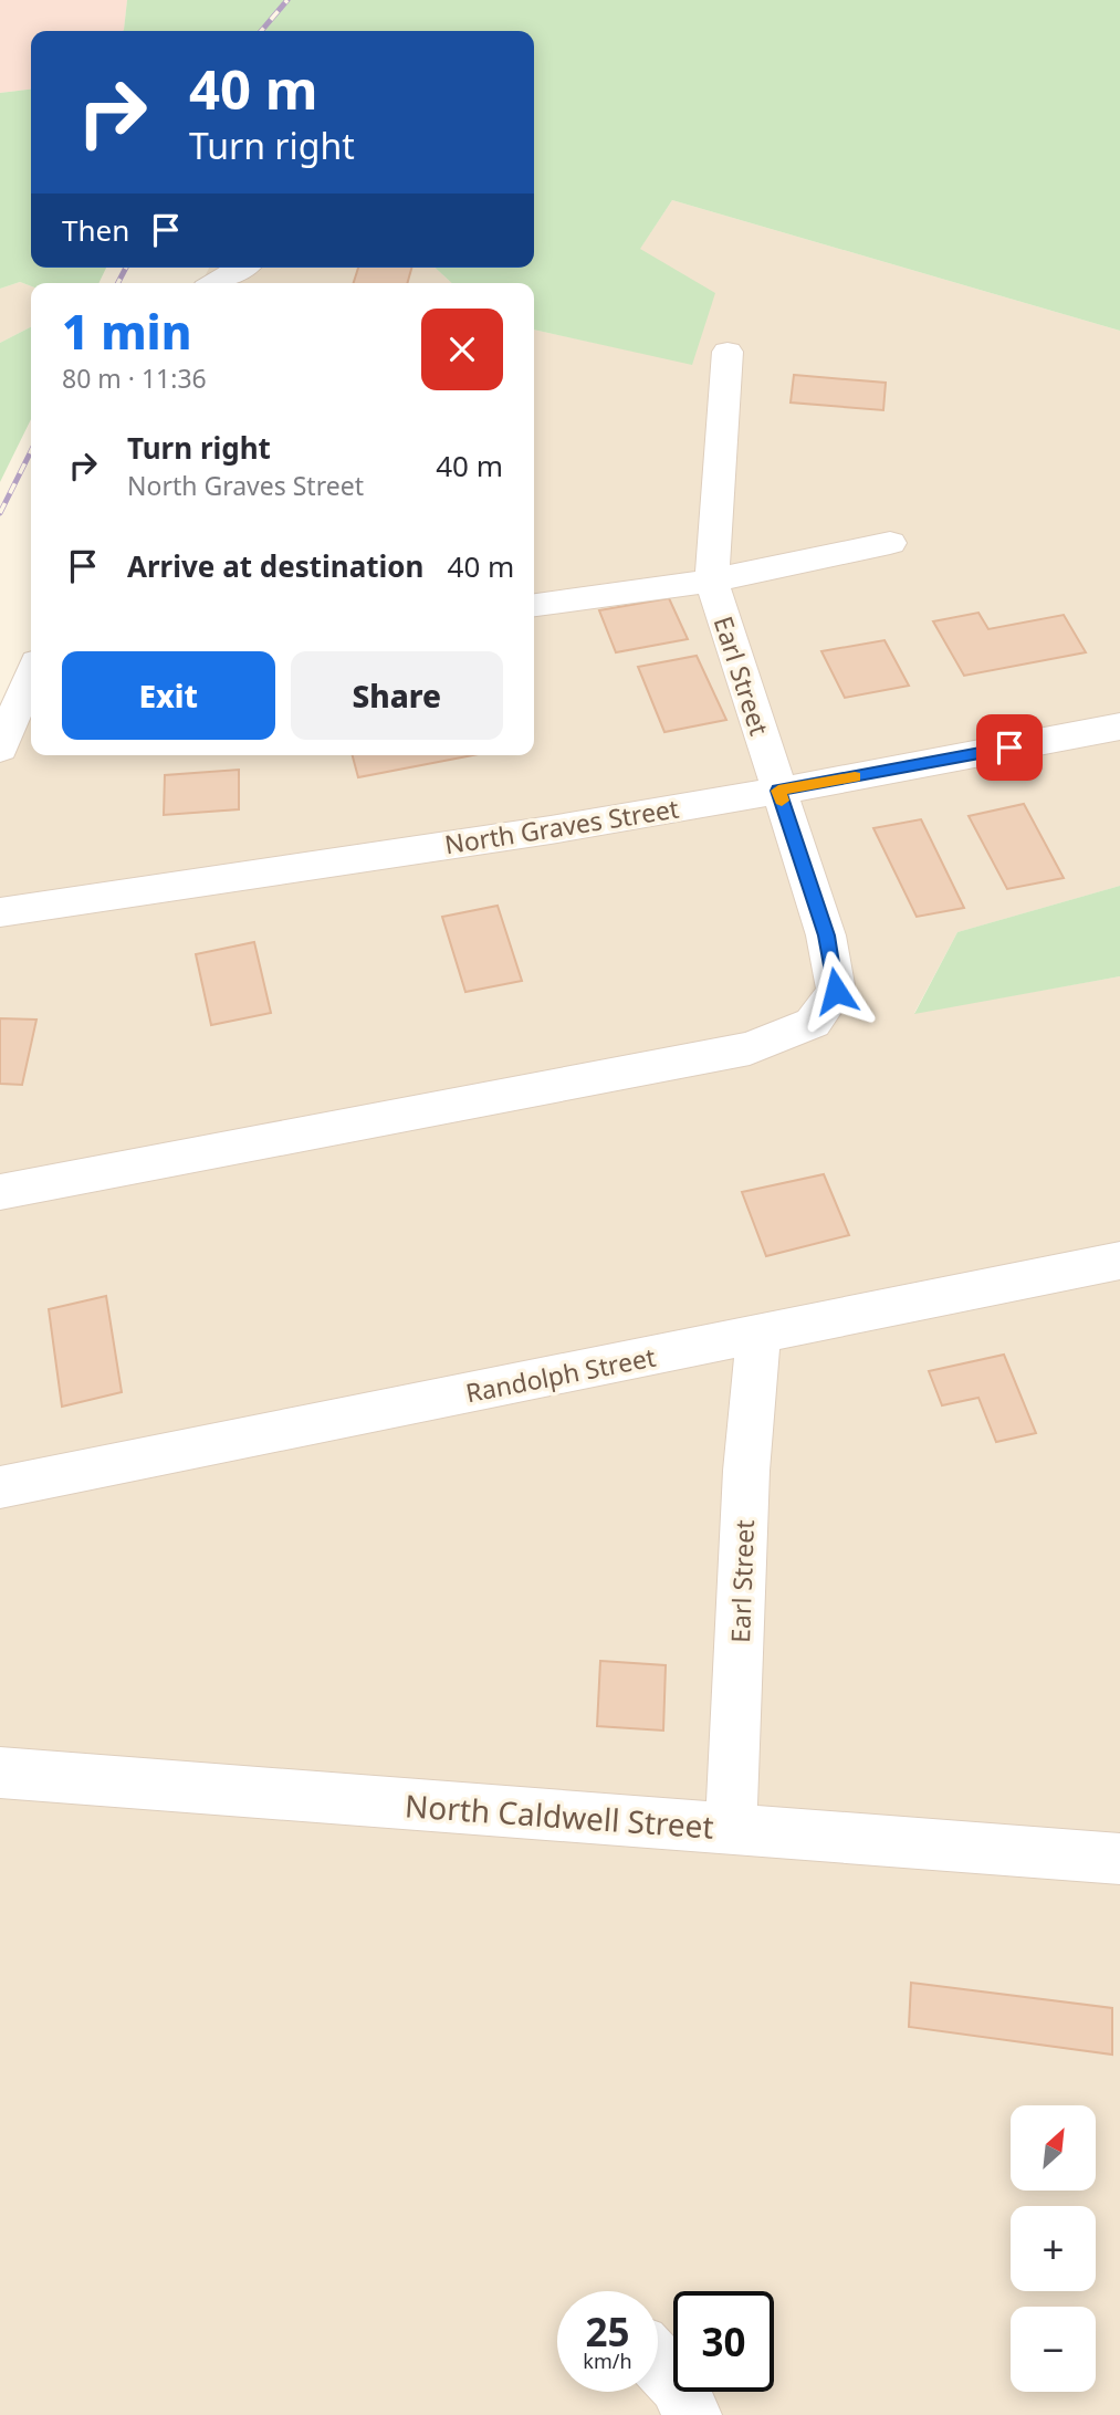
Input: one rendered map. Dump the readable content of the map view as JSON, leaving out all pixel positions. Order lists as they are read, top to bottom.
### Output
{
  "streets": {
    "street": [
      "Earl Street",
      "North Graves Street",
      "Randolph Street",
      "North Caldwell Street"
    ]
  },
  "crossings": [
    ["Earl Street", "North Graves Street"],
    ["Earl Street", "Randolph Street"],
    ["Earl Street", "North Caldwell Street"]
  ],
  "north": "top right",
  "page": {
    "turn": ["40 m", "Turn right"],
    "then": "Then",
    "heading": ["1 min", "80 m · 11:36"],
    "list": [
      {
        "name": "Turn right",
        "note": "North Graves Street",
        "value": "40 m"
      },
      {
        "name": "Arrive at destination",
        "value": "40 m"
      }
    ],
    "buttons": ["Exit", "Share"],
    "map_buttons": ["+", "−"],
    "speed": "25 km/h",
    "limit": "30"
  }
}
